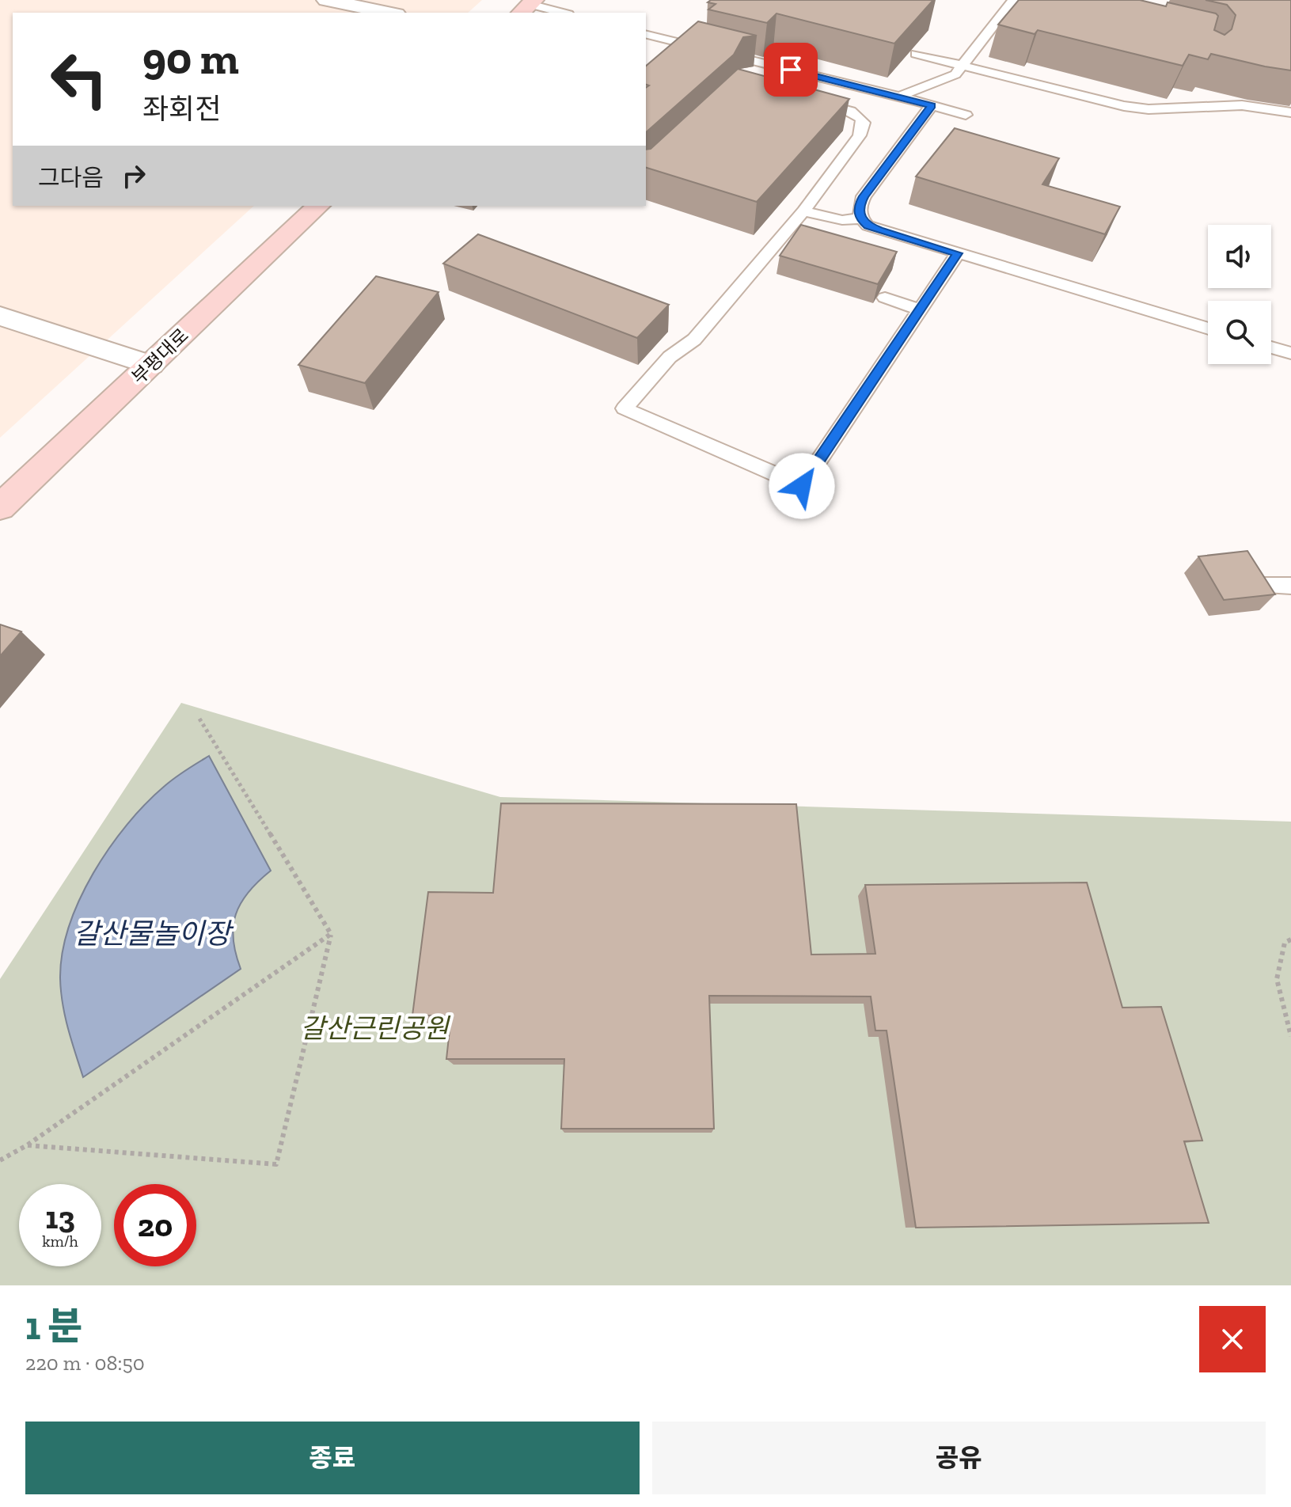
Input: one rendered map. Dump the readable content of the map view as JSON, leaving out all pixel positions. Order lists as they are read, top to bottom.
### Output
{
  "streets": {
    "main road": ["부평대로"]
  },
  "water": ["갈산물놀이장"],
  "parks": ["갈산근린공원"],
  "page": {
    "turn": ["90 m", "좌회전"],
    "then": "그다음",
    "speed": "13 km/h",
    "limit": "20",
    "heading": ["1 분", "220 m · 08:50"],
    "buttons": ["종료", "공유"]
  }
}
